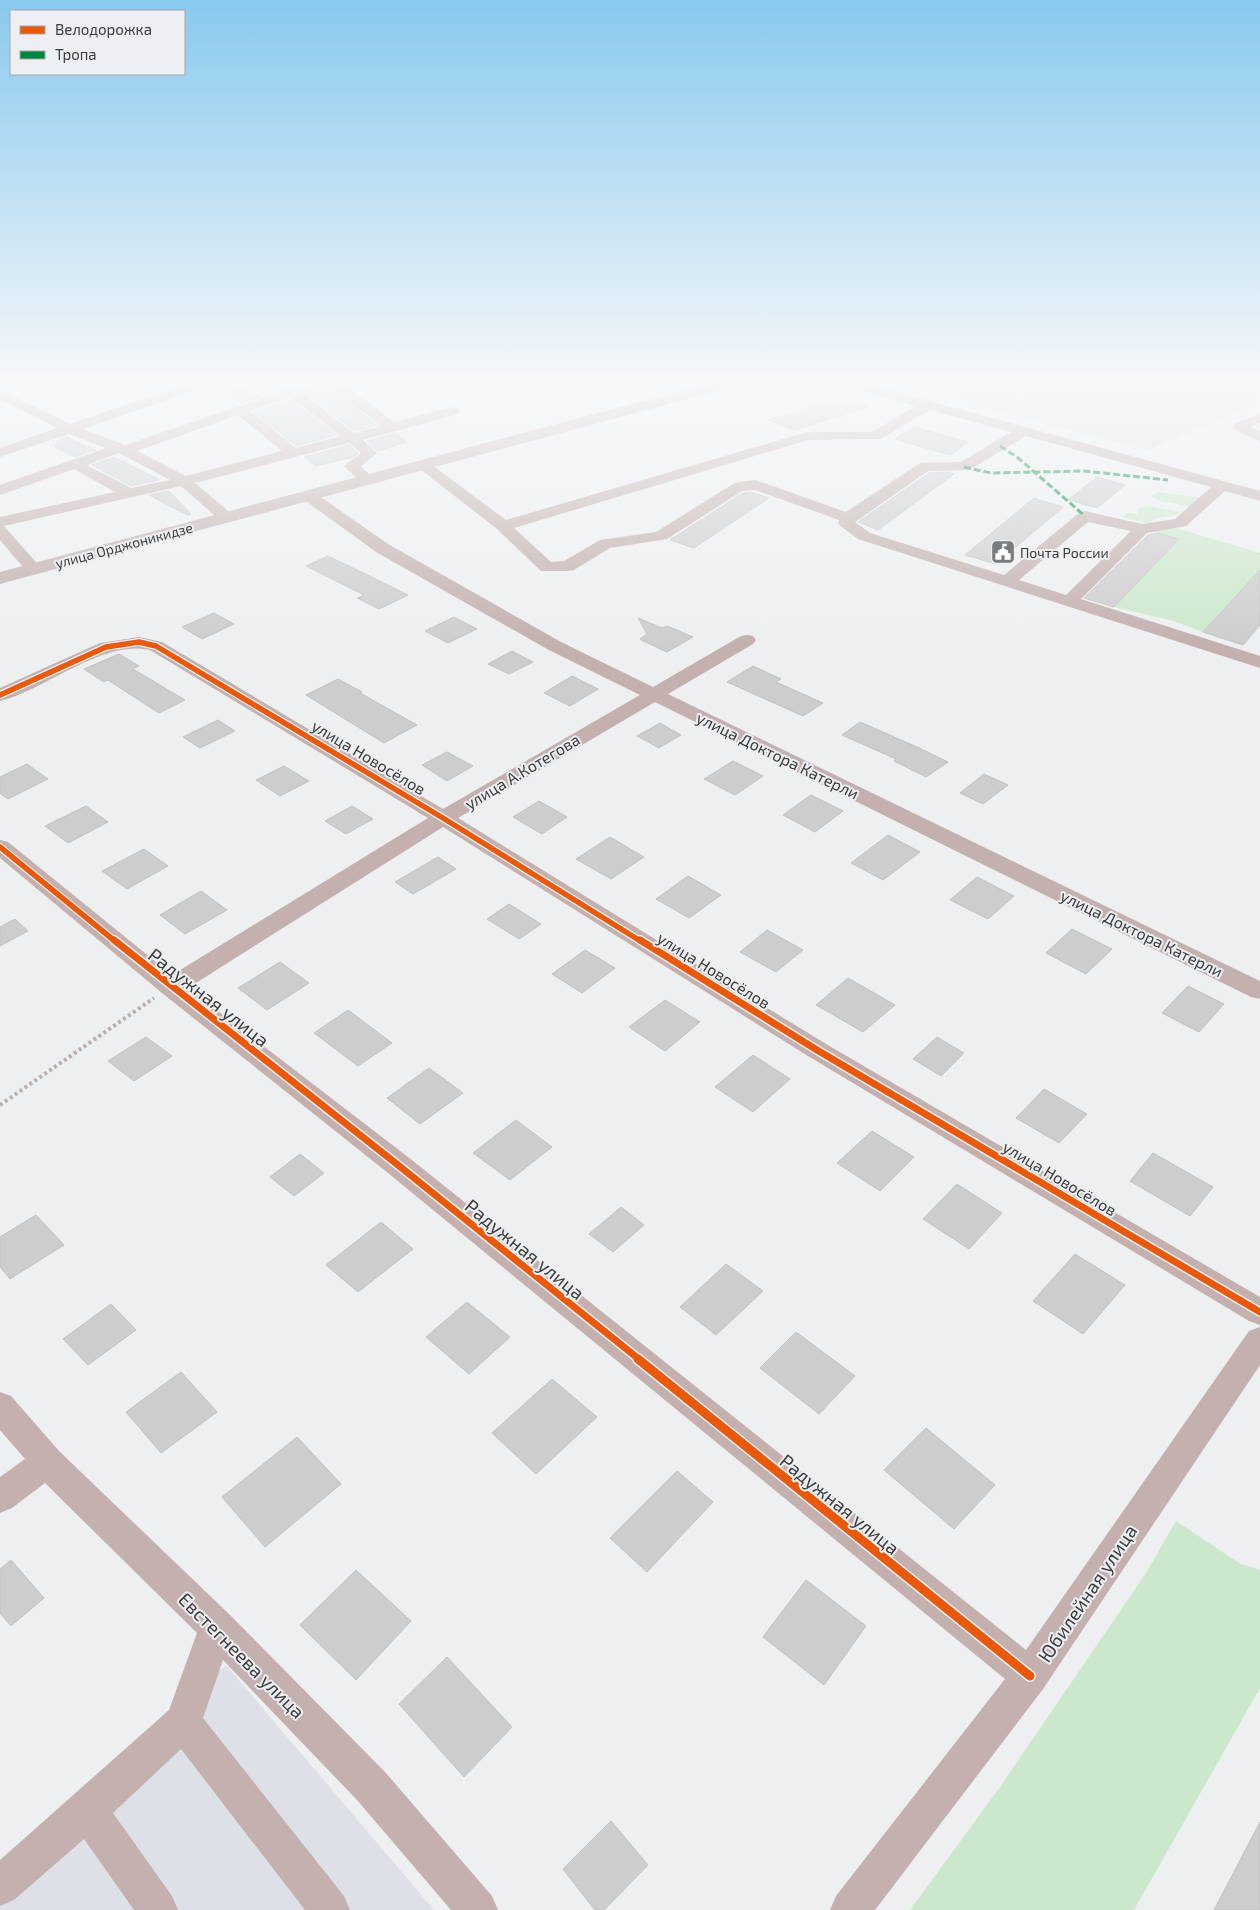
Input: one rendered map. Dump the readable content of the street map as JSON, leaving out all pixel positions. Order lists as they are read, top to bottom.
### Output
{
  "streets": {
    "main road": ["улица Орджоникидзе"],
    "street": [
      "улица Доктора Катерли",
      "улица Новосёлов",
      "улица А.Котегова",
      "Радужная улица",
      "Юбилейная улица",
      "Евстегнеева улица"
    ]
  },
  "crossings": [
    ["улица Орджоникидзе", "улица Доктора Катерли"],
    ["улица Доктора Катерли", "улица А.Котегова"],
    ["улица Новосёлов", "улица А.Котегова"],
    ["улица А.Котегова", "Радужная улица"],
    ["Радужная улица", "Юбилейная улица"]
  ],
  "places": {
    "public building": ["Почта России"]
  },
  "legend": ["Велодорожка", "Тропа"]
}
